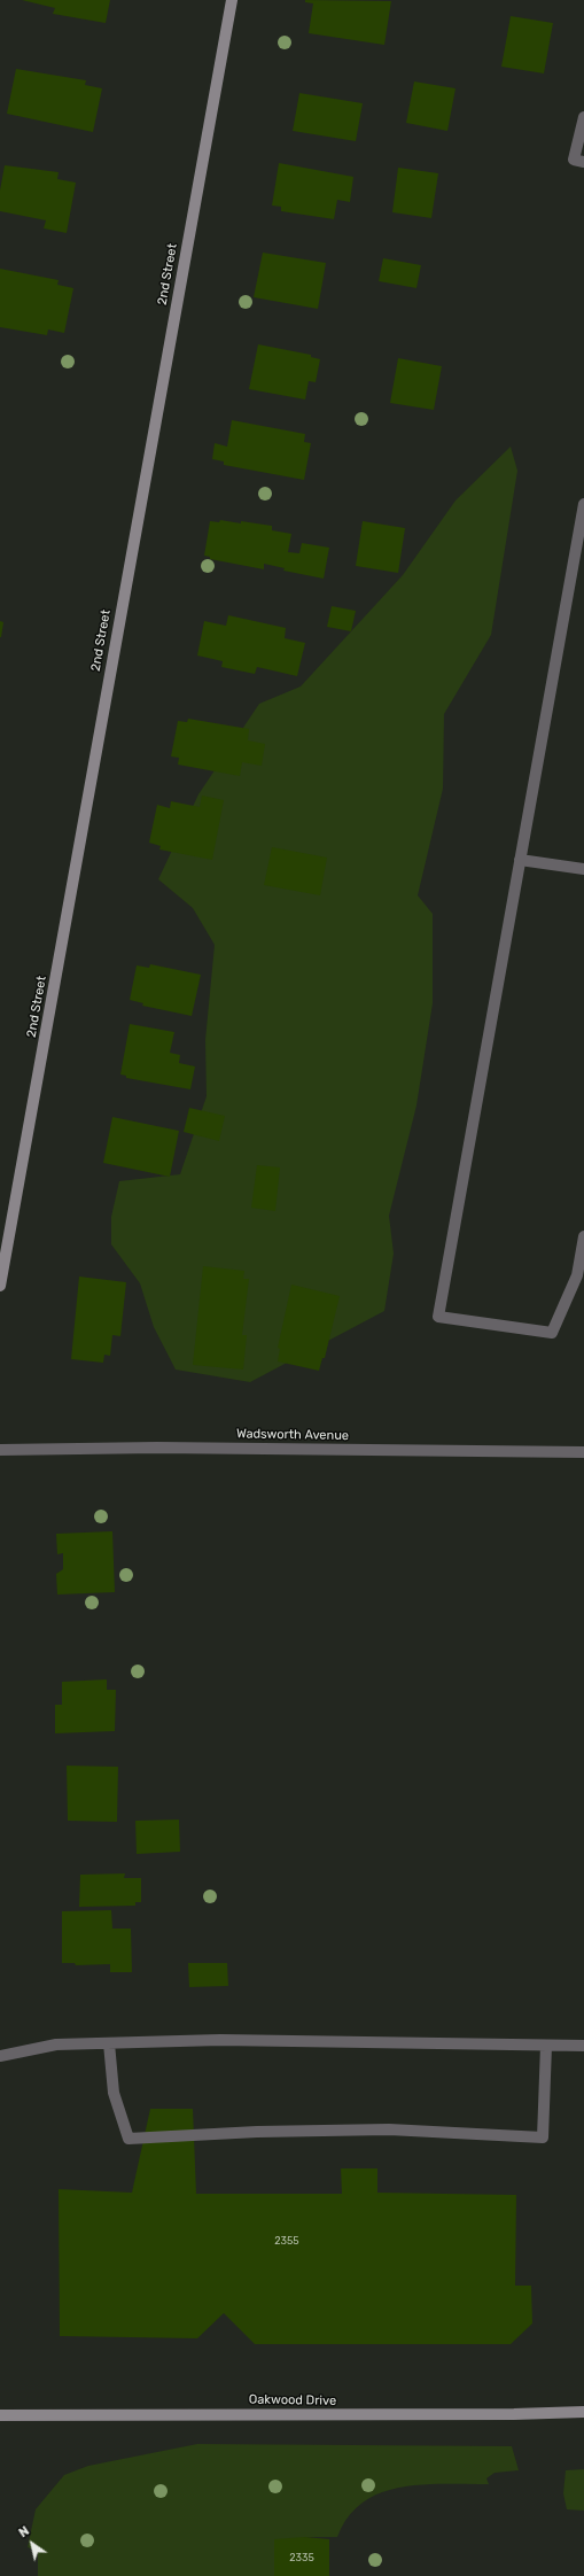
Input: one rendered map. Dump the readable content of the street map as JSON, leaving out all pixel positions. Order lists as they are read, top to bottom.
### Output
{
  "streets": {
    "main road": ["2nd Street", "Oakwood Drive"],
    "street": ["Wadsworth Avenue"]
  },
  "house_numbers": ["2355", "2335"],
  "north": "top left"
}
